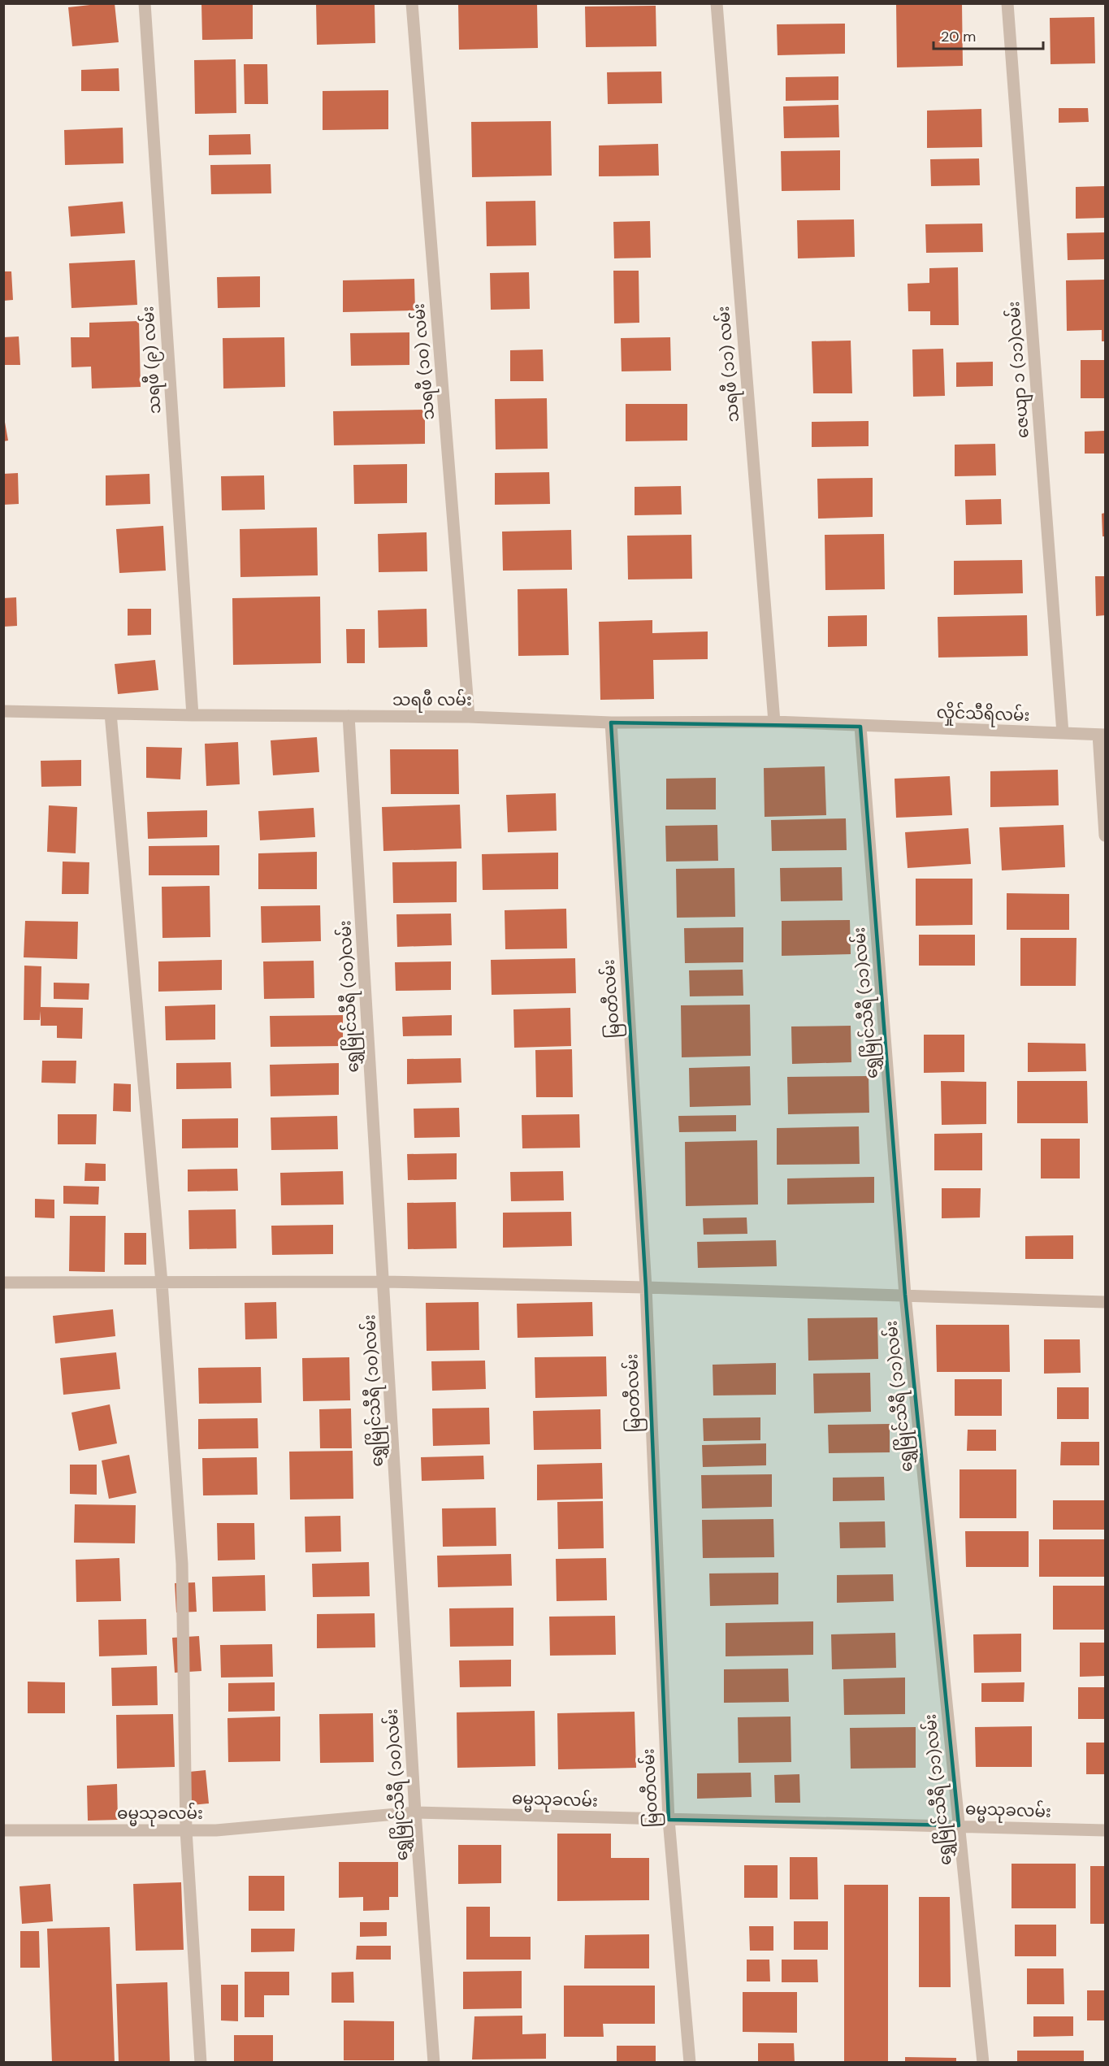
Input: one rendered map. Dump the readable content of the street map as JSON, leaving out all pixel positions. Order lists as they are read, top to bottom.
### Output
{
  "streets": {
    "street": [
      "သရဖီ (၉) လမ်း",
      "သရဖီ (၁၀) လမ်း",
      "သရဖီ (၁၁) လမ်း",
      "ဇေယျာ ၁ (၁၁)လမ်း",
      "သရဖီ လမ်း",
      "လှိုင်သီရိလမ်း",
      "ရွှေမြိုင်သီရီ (၁၀)လမ်း",
      "မြဝတီလမ်း",
      "ရွှေမြိုင်သီရီ (၁၁)လမ်း",
      "ဓမ္မသုခလမ်း"
    ]
  },
  "crossings": [
    ["သရဖီ (၉) လမ်း", "သရဖီ လမ်း"],
    ["သရဖီ (၁၀) လမ်း", "သရဖီ လမ်း"],
    ["သရဖီ (၁၁) လမ်း", "သရဖီ လမ်း"],
    ["ဇေယျာ ၁ (၁၁)လမ်း", "လှိုင်သီရိလမ်း"],
    ["သရဖီ လမ်း", "လှိုင်သီရိလမ်း"],
    ["သရဖီ လမ်း", "ရွှေမြိုင်သီရီ (၁၀)လမ်း"],
    ["သရဖီ လမ်း", "မြဝတီလမ်း"],
    ["သရဖီ လမ်း", "ရွှေမြိုင်သီရီ (၁၁)လမ်း"],
    ["လှိုင်သီရိလမ်း", "ရွှေမြိုင်သီရီ (၁၁)လမ်း"],
    ["ရွှေမြိုင်သီရီ (၁၀)လမ်း", "ဓမ္မသုခလမ်း"],
    ["မြဝတီလမ်း", "ဓမ္မသုခလမ်း"],
    ["ရွှေမြိုင်သီရီ (၁၁)လမ်း", "ဓမ္မသုခလမ်း"]
  ],
  "scale_bar": "20 m"
}
